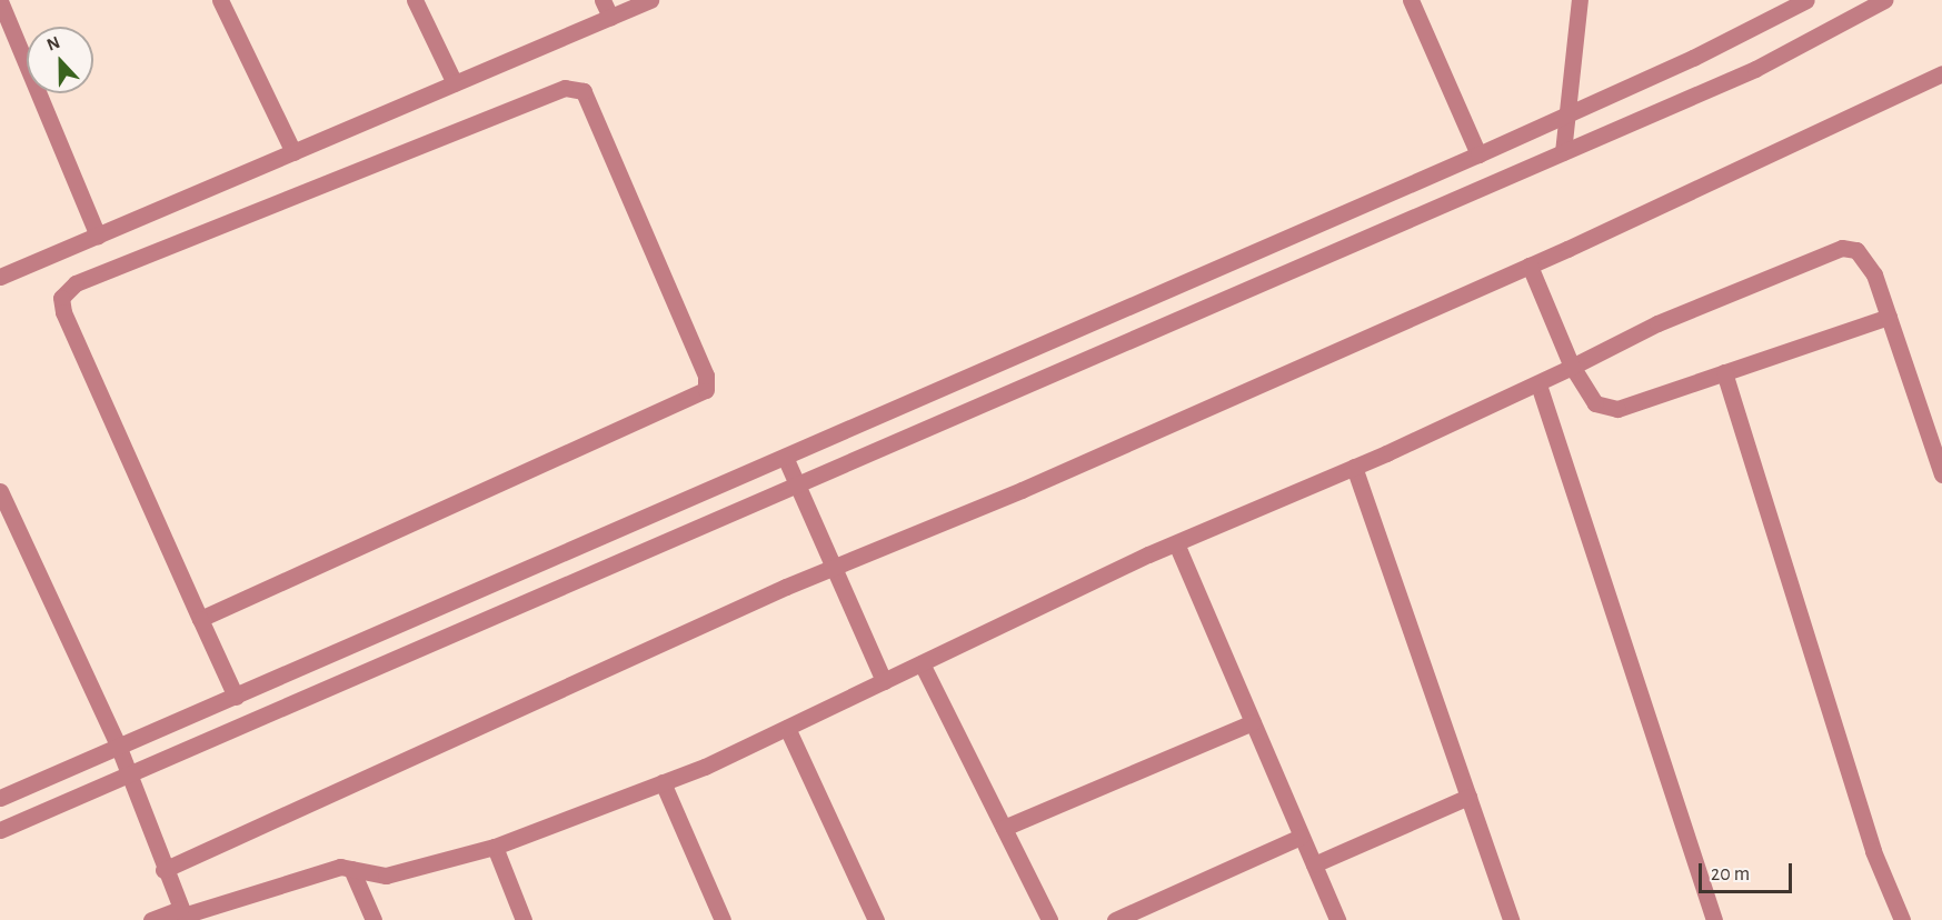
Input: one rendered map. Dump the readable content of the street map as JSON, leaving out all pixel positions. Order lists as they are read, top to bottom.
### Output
{
  "scale_bar": "20 m",
  "north": "top"
}
